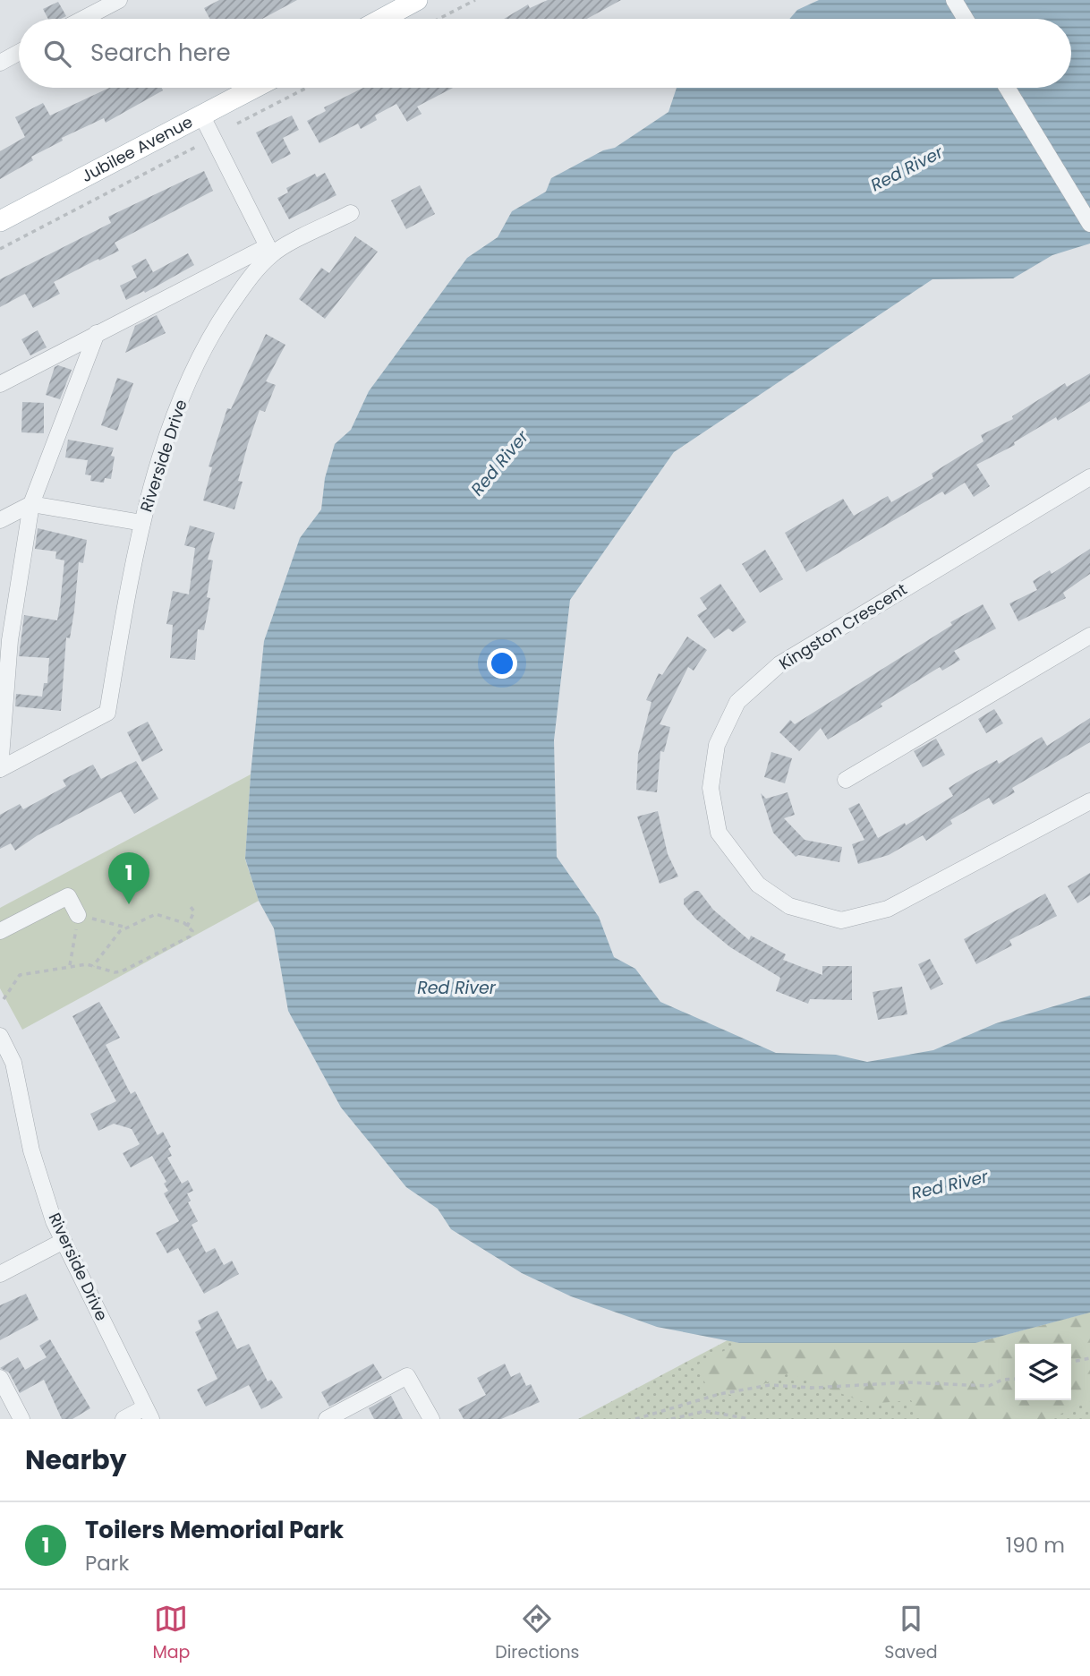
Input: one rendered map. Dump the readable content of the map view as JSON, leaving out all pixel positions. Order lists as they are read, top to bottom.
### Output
{
  "streets": {
    "main road": ["Jubilee Avenue"],
    "street": ["Riverside Drive", "Kingston Crescent"]
  },
  "water": ["Red River"],
  "page": {
    "search": "Search here",
    "pins": "1",
    "heading": "Nearby",
    "list": [
      {
        "mark": "1",
        "name": "Toilers Memorial Park",
        "note": "Park",
        "value": "190 m"
      }
    ],
    "nav": ["Map", "Directions", "Saved"]
  }
}
